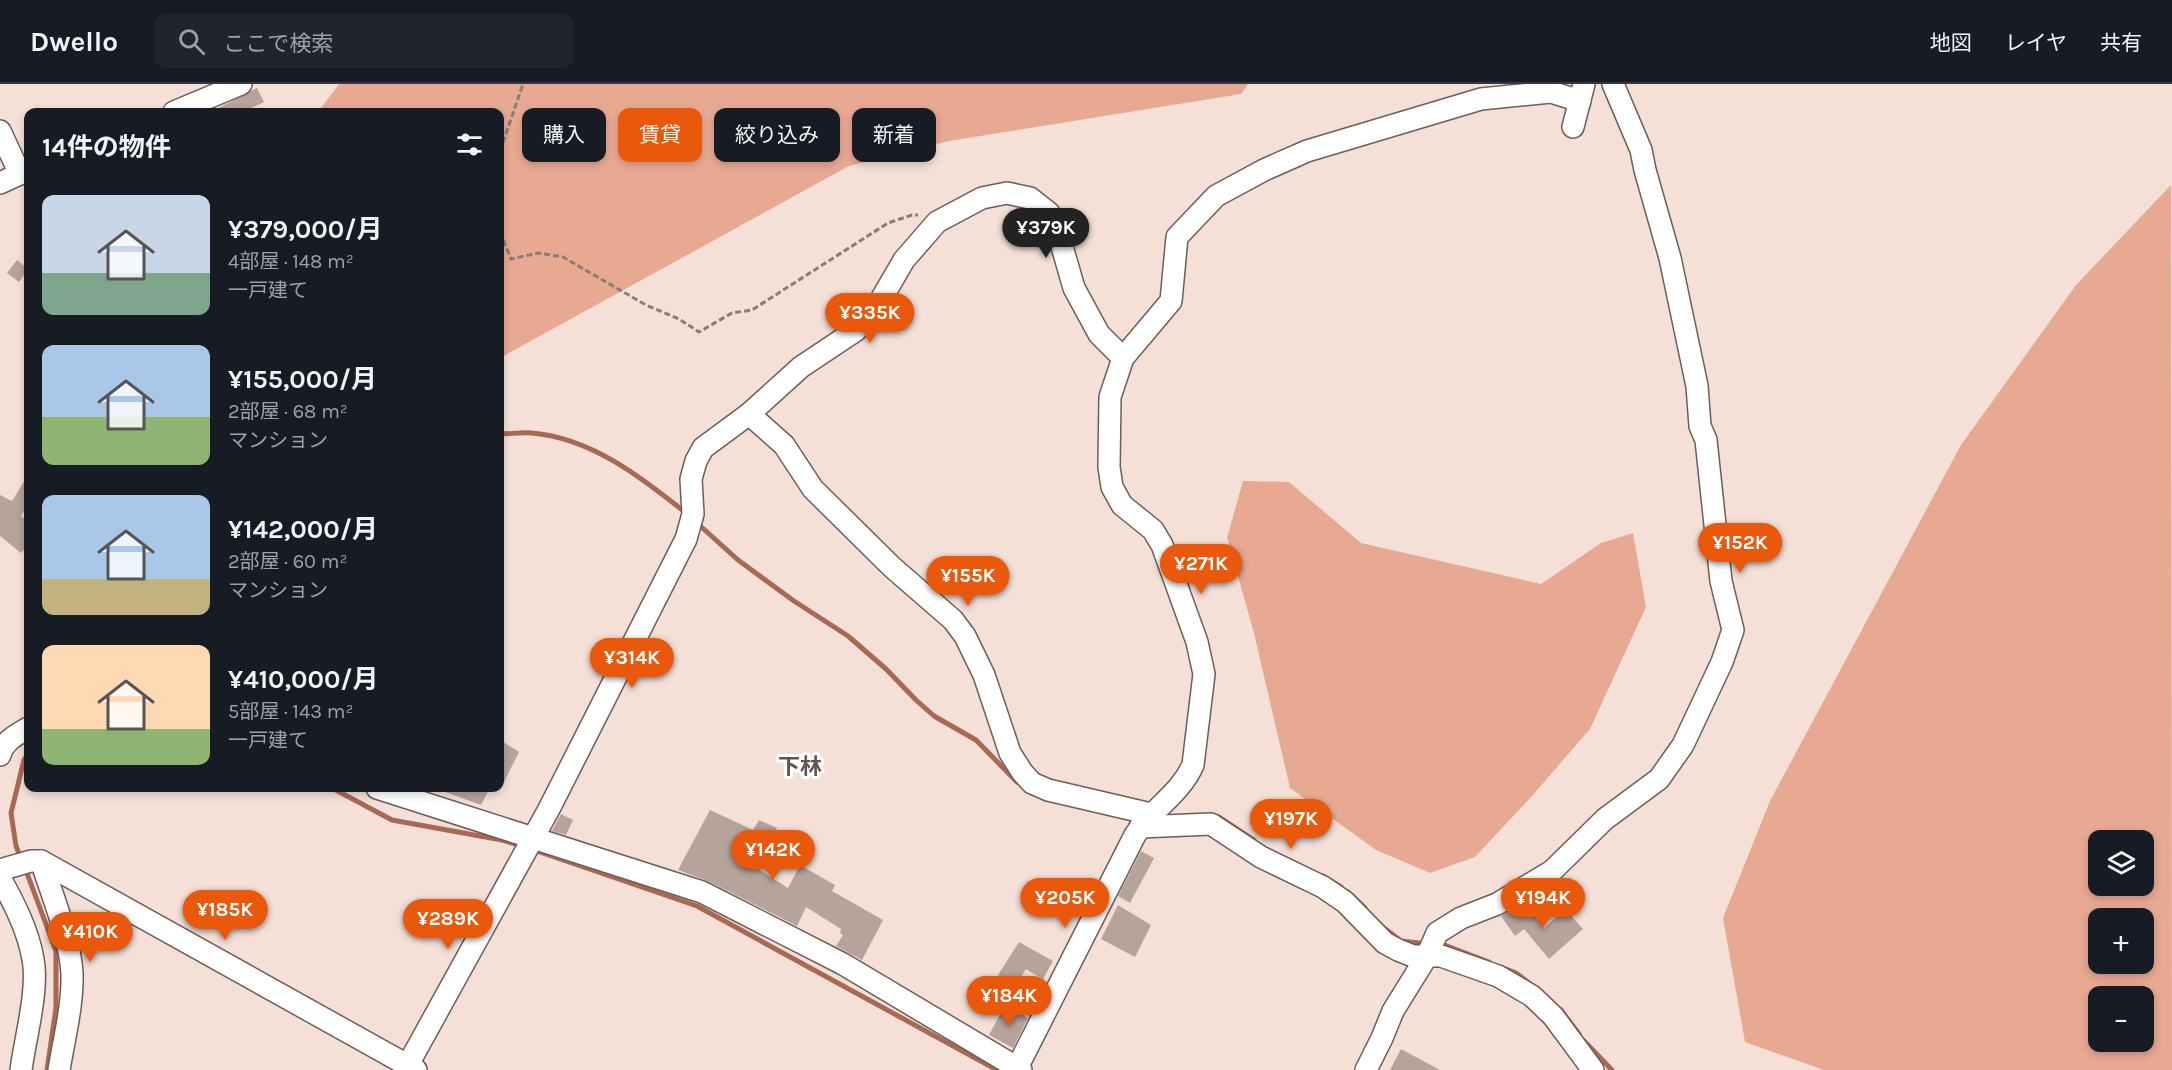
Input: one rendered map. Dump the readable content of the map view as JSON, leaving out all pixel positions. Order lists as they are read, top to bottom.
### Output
{
  "districts": ["下林"],
  "page": {
    "header": "Dwello",
    "search": "ここで検索",
    "nav": ["地図", "レイヤ", "共有"],
    "chip": [
      "購入",
      "賃貸",
      "絞り込み",
      "新着"
    ],
    "heading": "14件の物件",
    "list": [
      {
        "name": "¥379,000/月",
        "note": "4部屋 · 148 m² · 一戸建て"
      },
      {
        "name": "¥155,000/月",
        "note": "2部屋 · 68 m² · マンション"
      },
      {
        "name": "¥142,000/月",
        "note": "2部屋 · 60 m² · マンション"
      },
      {
        "name": "¥410,000/月",
        "note": "5部屋 · 143 m² · 一戸建て"
      }
    ],
    "price": [
      "¥379K",
      "¥335K",
      "¥152K",
      "¥271K",
      "¥155K",
      "¥314K",
      "¥197K",
      "¥142K",
      "¥205K",
      "¥194K",
      "¥185K",
      "¥289K",
      "¥410K",
      "¥184K"
    ],
    "map_buttons": ["+", "−"]
  }
}
